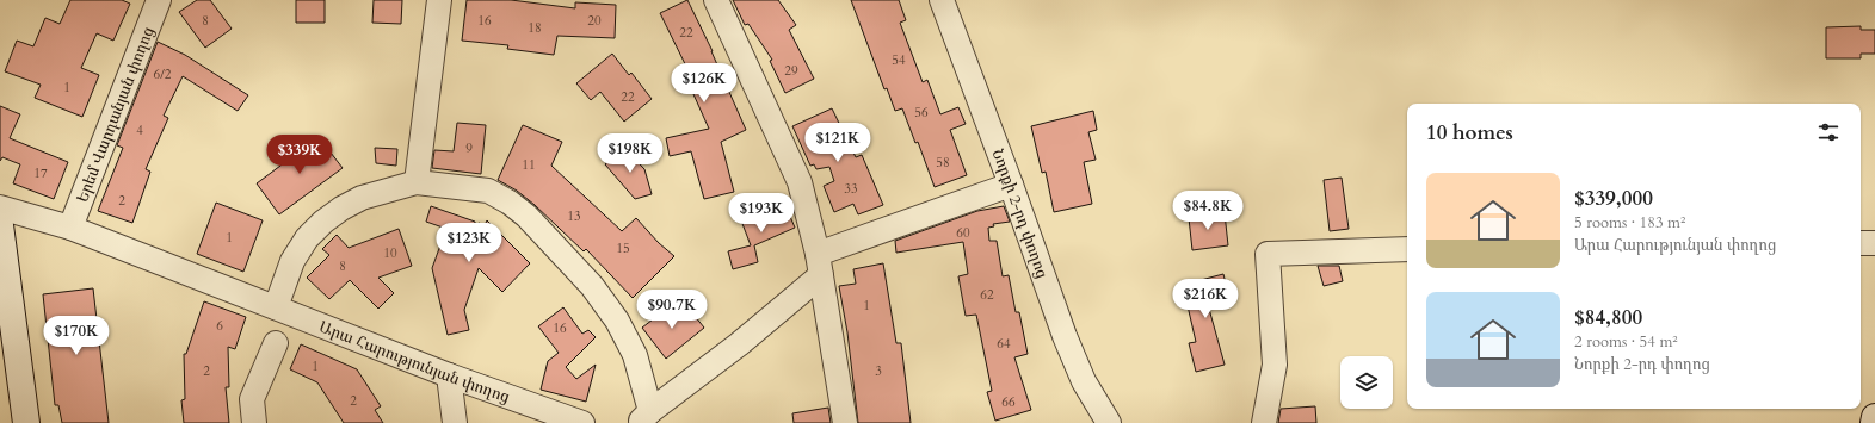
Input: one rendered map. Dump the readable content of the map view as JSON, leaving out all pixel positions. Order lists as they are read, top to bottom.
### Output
{
  "streets": {
    "street": ["Երեմ Վարդանյան փողոց", "Նորքի 2-րդ փողոց", "Արա Հարությունյան փողոց"]
  },
  "crossings": [
    ["Երեմ Վարդանյան փողոց", "Արա Հարությունյան փողոց"]
  ],
  "house_numbers": [
    "8",
    "16",
    "20",
    "18",
    "22",
    "54",
    "29",
    "6/2",
    "1",
    "22",
    "56",
    "4",
    "9",
    "58",
    "11",
    "17",
    "33",
    "2",
    "13",
    "60",
    "1",
    "15",
    "10",
    "8",
    "62",
    "1",
    "6",
    "16",
    "64",
    "1",
    "2",
    "3",
    "2",
    "66"
  ],
  "page": {
    "price": [
      "$126K",
      "$121K",
      "$198K",
      "$339K",
      "$84.8K",
      "$193K",
      "$123K",
      "$216K",
      "$90.7K",
      "$170K"
    ],
    "heading": "10 homes",
    "list": [
      {
        "name": "$339,000",
        "note": "5 rooms · 183 m² · Արա Հարությունյան փողոց"
      },
      {
        "name": "$84,800",
        "note": "2 rooms · 54 m² · Նորքի 2-րդ փողոց"
      }
    ]
  }
}
